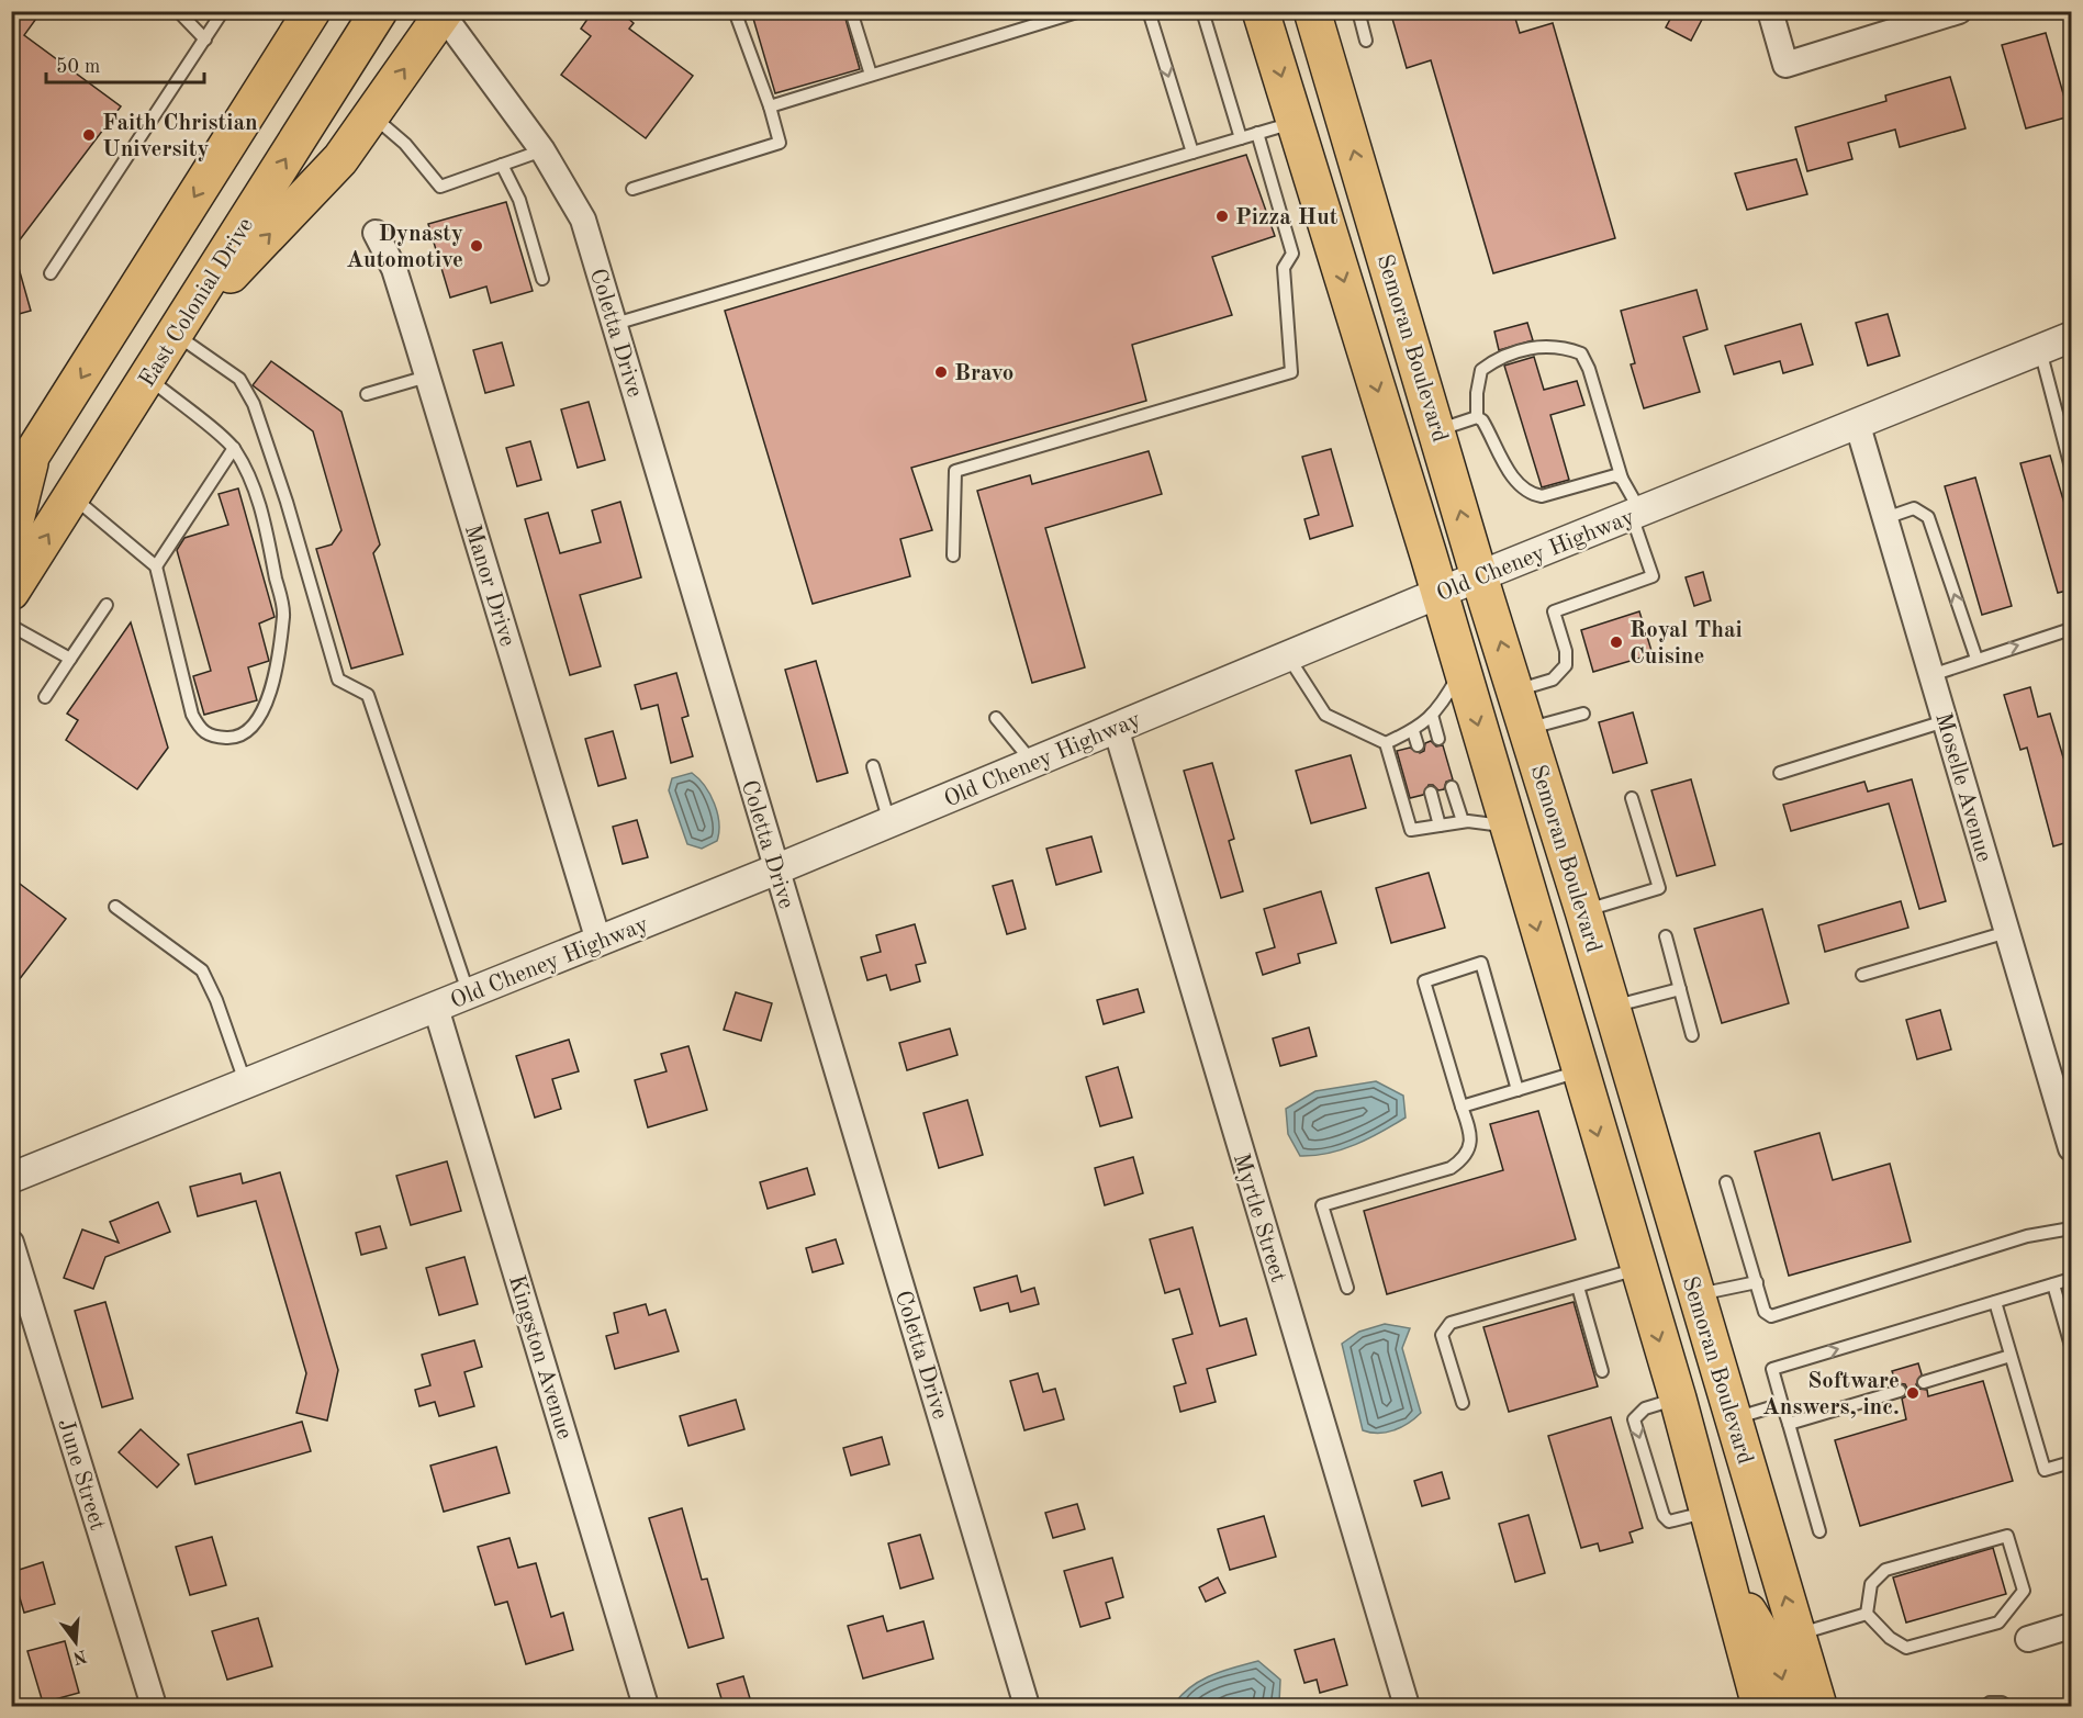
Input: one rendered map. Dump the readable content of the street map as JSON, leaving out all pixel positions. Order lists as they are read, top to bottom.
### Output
{
  "streets": {
    "main road": ["East Colonial Drive", "Semoran Boulevard"],
    "street": [
      "Coletta Drive",
      "Old Cheney Highway",
      "Manor Drive",
      "Moselle Avenue",
      "Myrtle Street",
      "Kingston Avenue",
      "June Street"
    ]
  },
  "crossings": [
    ["Coletta Drive", "Old Cheney Highway"],
    ["Semoran Boulevard", "Old Cheney Highway"],
    ["Old Cheney Highway", "Manor Drive"],
    ["Old Cheney Highway", "Moselle Avenue"],
    ["Old Cheney Highway", "Myrtle Street"],
    ["Old Cheney Highway", "Kingston Avenue"]
  ],
  "places": [
    "Faith Christian University",
    "Pizza Hut",
    "Dynasty Automotive",
    "Bravo",
    "Royal Thai Cuisine",
    "Software Answers, inc."
  ],
  "scale_bar": "50 m",
  "north": "bottom"
}
